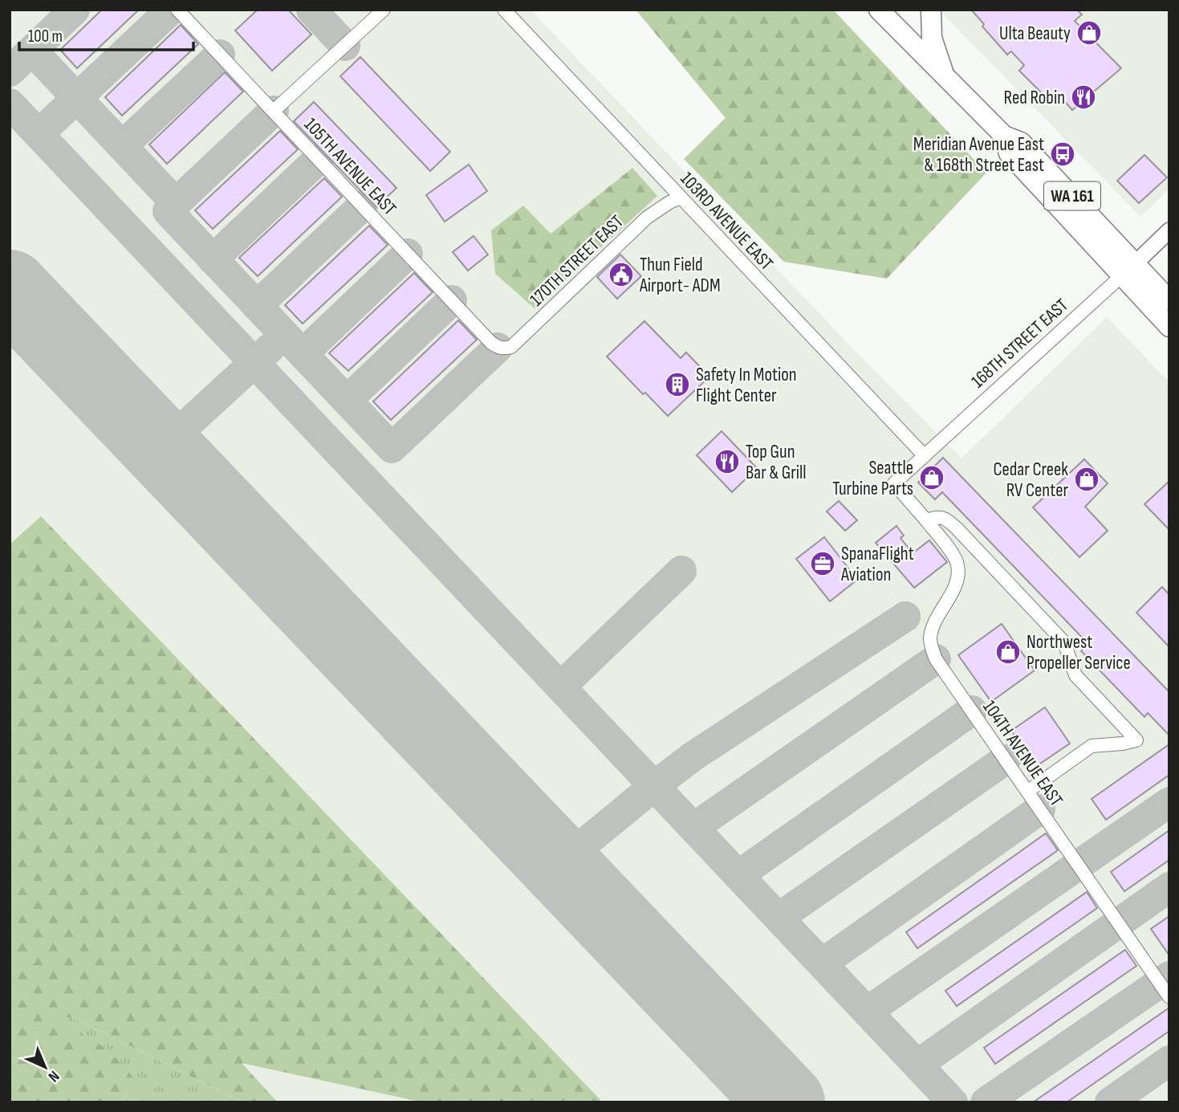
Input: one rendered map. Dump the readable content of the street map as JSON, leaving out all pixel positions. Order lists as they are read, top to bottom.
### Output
{
  "streets": {
    "main road": ["WA 161"],
    "street": [
      "105TH AVENUE EAST",
      "103RD AVENUE EAST",
      "170TH STREET EAST",
      "168TH STREET EAST",
      "104TH AVENUE EAST"
    ]
  },
  "crossings": [
    ["105TH AVENUE EAST", "170TH STREET EAST"],
    ["WA 161", "168TH STREET EAST"],
    ["103RD AVENUE EAST", "170TH STREET EAST"],
    ["103RD AVENUE EAST", "168TH STREET EAST"],
    ["168TH STREET EAST", "104TH AVENUE EAST"]
  ],
  "places": {
    "shop": [
      "Ulta Beauty",
      "Seattle Turbine Parts",
      "Cedar Creek RV Center",
      "Northwest Propeller Service"
    ],
    "restaurant": ["Red Robin", "Top Gun Bar & Grill"],
    "bus stop": ["Meridian Avenue East & 168th Street East"],
    "public building": ["Thun Field Airport- ADM"],
    "building": ["Safety In Motion Flight Center"],
    "office": ["SpanaFlight Aviation"]
  },
  "scale_bar": "100 m",
  "north": "bottom right"
}
